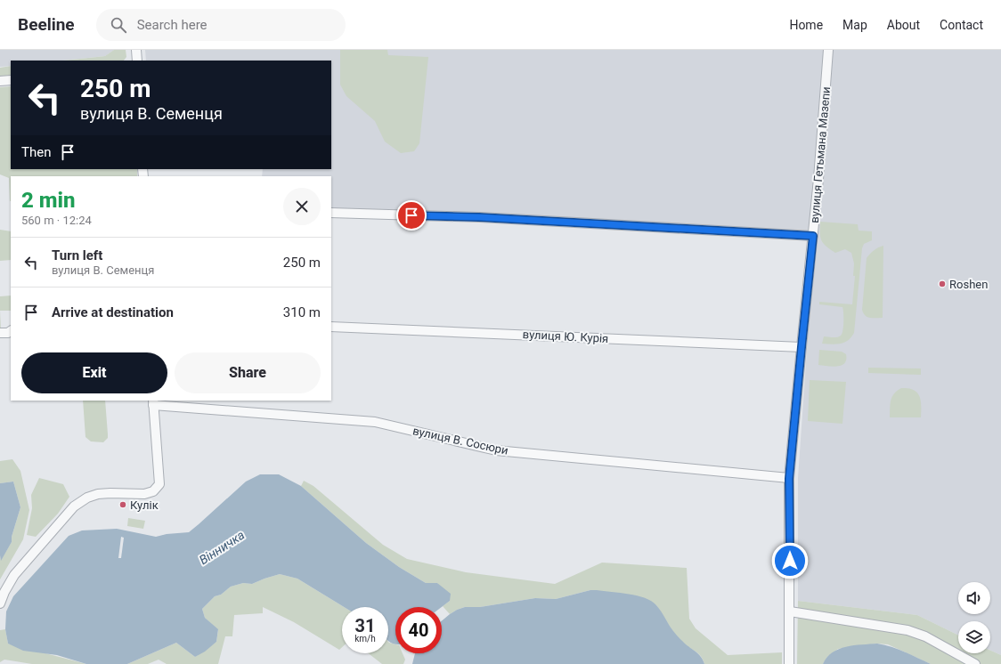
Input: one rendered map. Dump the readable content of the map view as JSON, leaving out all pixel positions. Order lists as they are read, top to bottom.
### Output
{
  "streets": {
    "street": ["вулиця Гетьмана Мазепи", "вулиця Ю. Курія", "вулиця В. Сосюри"]
  },
  "crossings": [
    ["вулиця Гетьмана Мазепи", "вулиця Ю. Курія"],
    ["вулиця Гетьмана Мазепи", "вулиця В. Сосюри"]
  ],
  "water": ["Вінничка"],
  "places": ["Roshen", "Кулік"],
  "page": {
    "header": "Beeline",
    "search": "Search here",
    "nav": [
      "Home",
      "Map",
      "About",
      "Contact"
    ],
    "turn": ["250 m", "вулиця В. Семенця"],
    "then": "Then",
    "heading": ["2 min", "560 m · 12:24"],
    "list": [
      {
        "name": "Turn left",
        "note": "вулиця В. Семенця",
        "value": "250 m"
      },
      {
        "name": "Arrive at destination",
        "value": "310 m"
      }
    ],
    "buttons": ["Exit", "Share"],
    "speed": "31 km/h",
    "limit": "40"
  }
}
